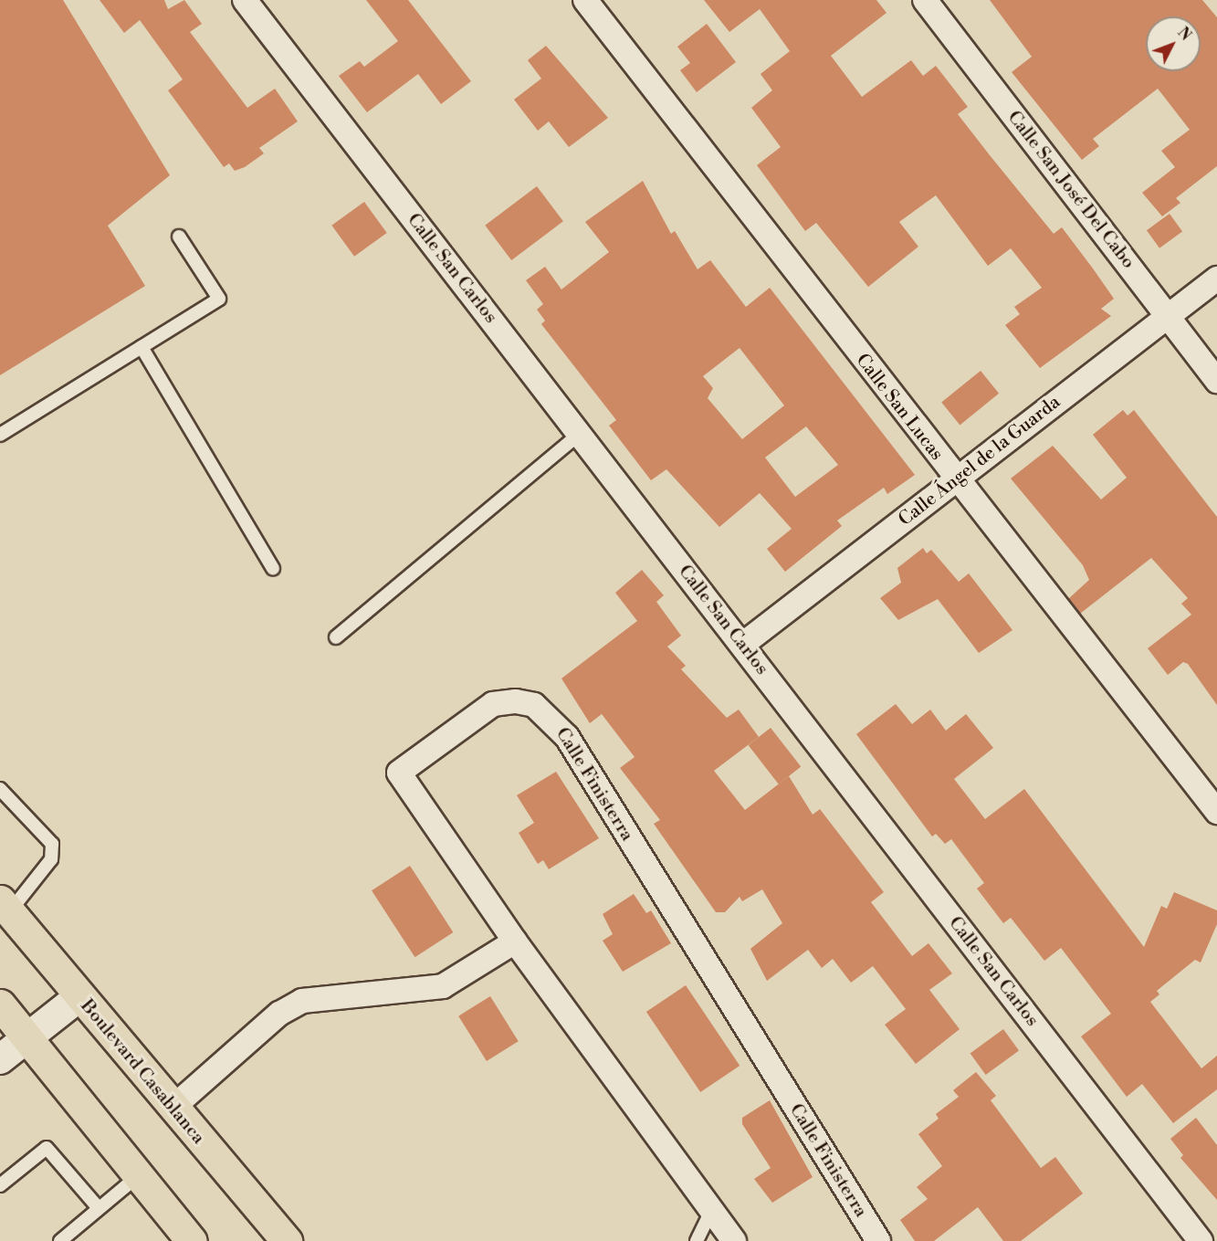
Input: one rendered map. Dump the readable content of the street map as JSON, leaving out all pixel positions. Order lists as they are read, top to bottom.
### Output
{
  "streets": {
    "main road": ["Boulevard Casablanca"],
    "street": [
      "Calle San José Del Cabo",
      "Calle San Carlos",
      "Calle San Lucas",
      "Calle Ángel de la Guarda",
      "Calle Finisterra"
    ]
  },
  "crossings": [
    ["Calle San José Del Cabo", "Calle Ángel de la Guarda"],
    ["Calle San Carlos", "Calle Ángel de la Guarda"],
    ["Calle San Lucas", "Calle Ángel de la Guarda"]
  ],
  "north": "top right"
}
